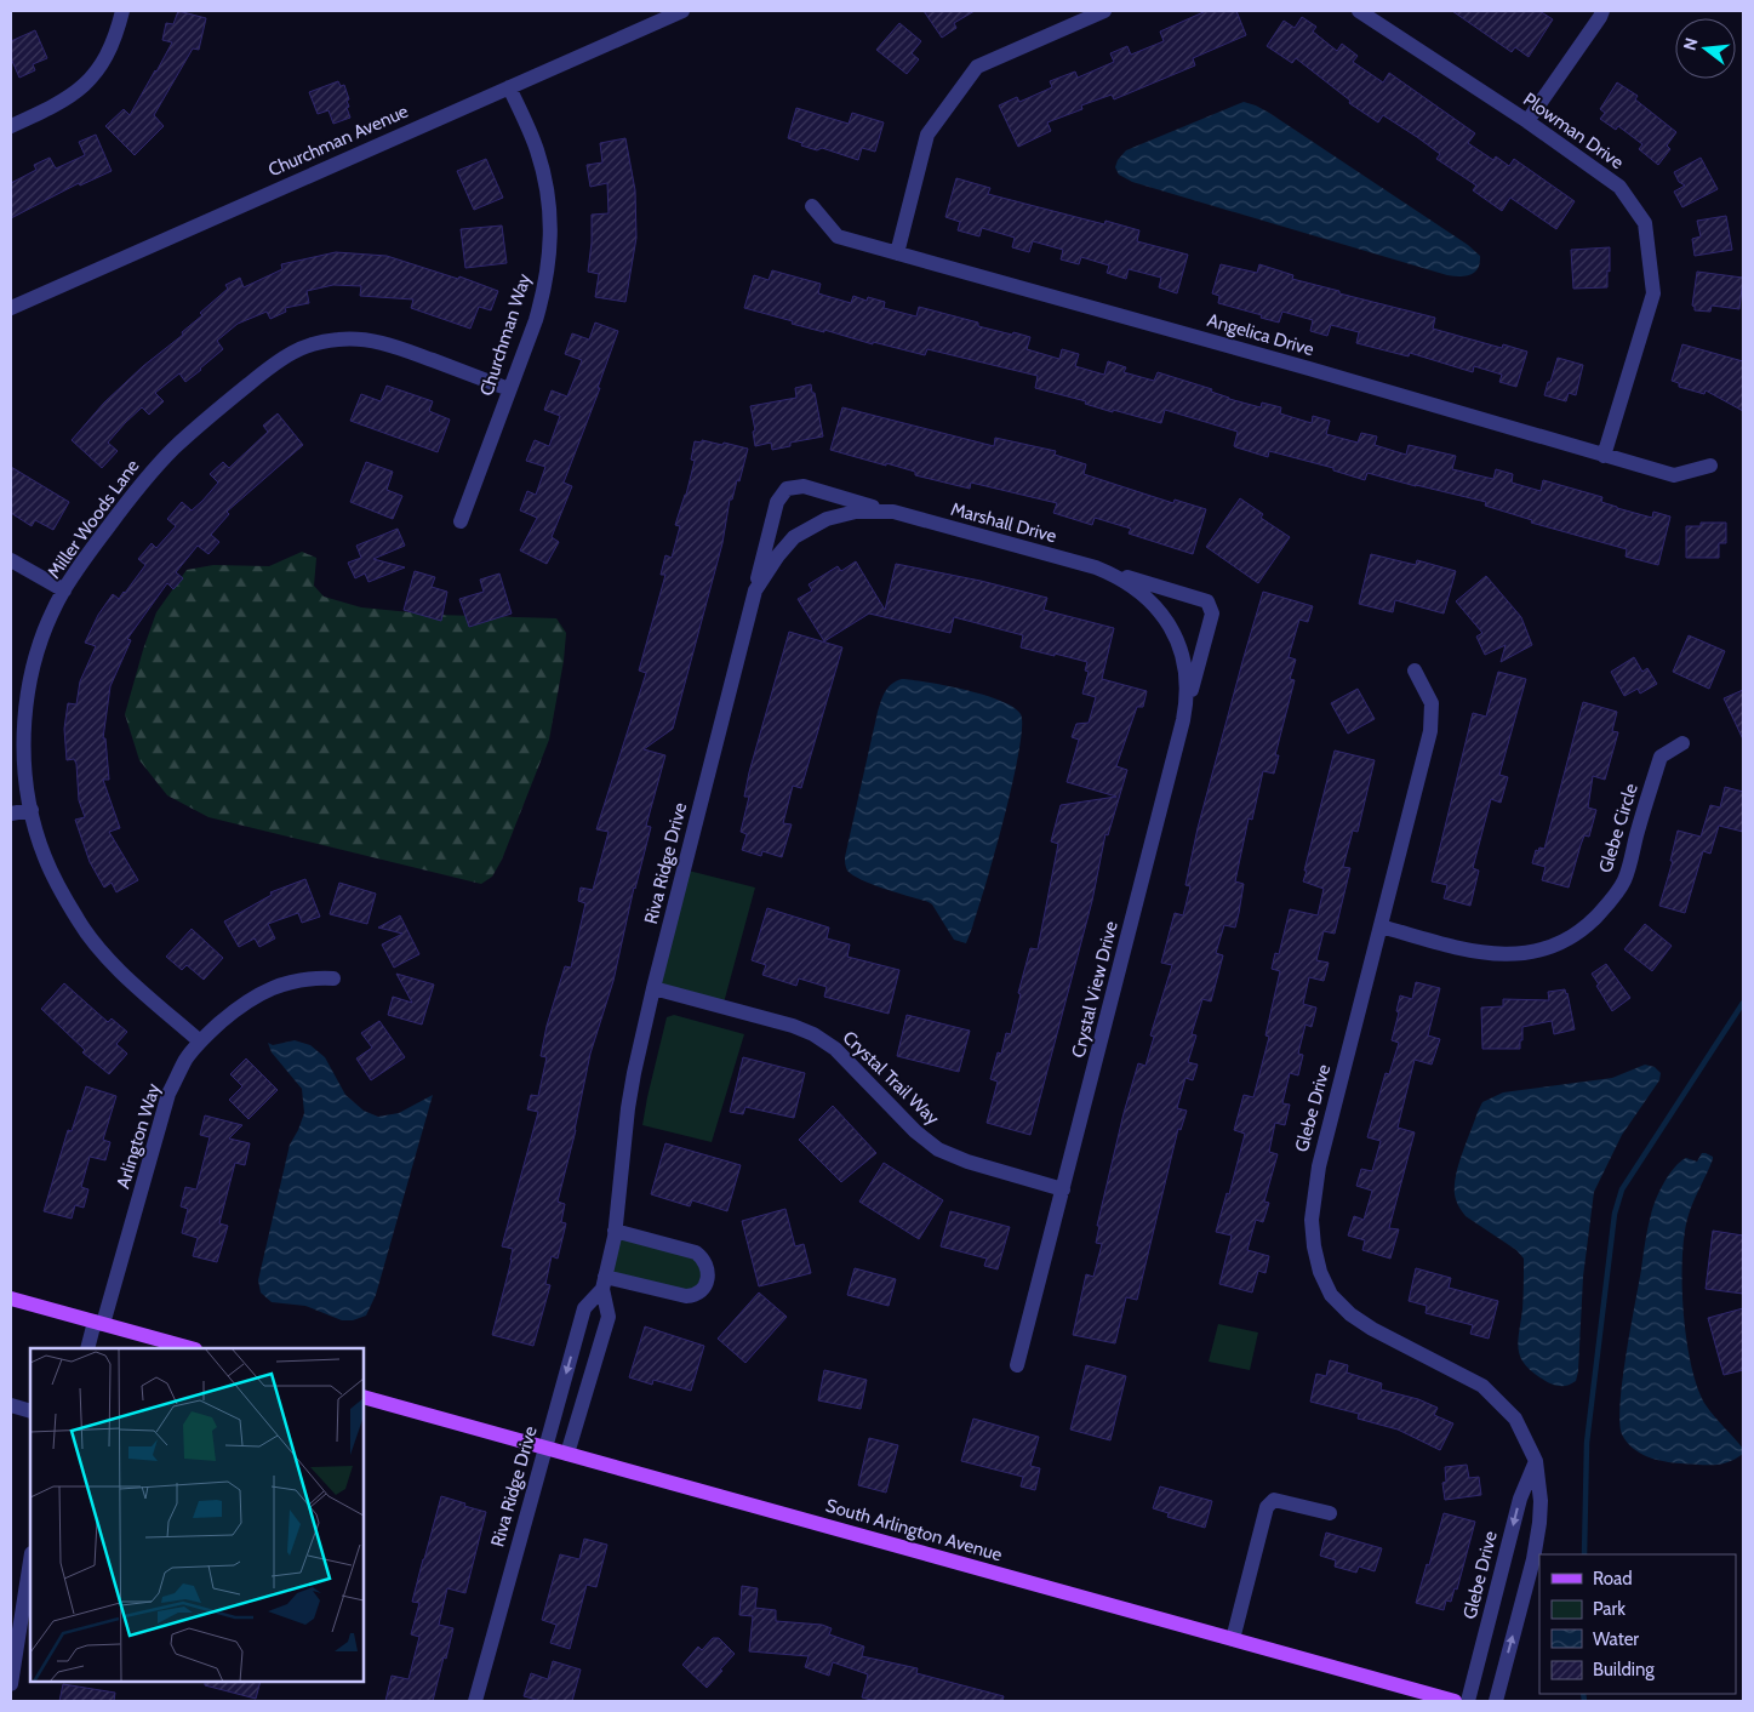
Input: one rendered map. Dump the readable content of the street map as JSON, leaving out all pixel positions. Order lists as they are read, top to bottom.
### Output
{
  "streets": {
    "main road": ["South Arlington Avenue"],
    "street": [
      "Plowman Drive",
      "Churchman Avenue",
      "Churchman Way",
      "Angelica Drive",
      "Miller Woods Lane",
      "Marshall Drive",
      "Glebe Circle",
      "Riva Ridge Drive",
      "Crystal View Drive",
      "Crystal Trail Way",
      "Glebe Drive",
      "Arlington Way"
    ]
  },
  "crossings": [
    ["Plowman Drive", "Angelica Drive"],
    ["Churchman Avenue", "Churchman Way"],
    ["Churchman Way", "Miller Woods Lane"],
    ["Miller Woods Lane", "Arlington Way"],
    ["Marshall Drive", "Riva Ridge Drive"],
    ["Marshall Drive", "Crystal View Drive"],
    ["Glebe Circle", "Glebe Drive"],
    ["Riva Ridge Drive", "Crystal Trail Way"],
    ["Riva Ridge Drive", "South Arlington Avenue"],
    ["Crystal View Drive", "Crystal Trail Way"]
  ],
  "legend": [
    "Road",
    "Park",
    "Water",
    "Building"
  ],
  "north": "left"
}
